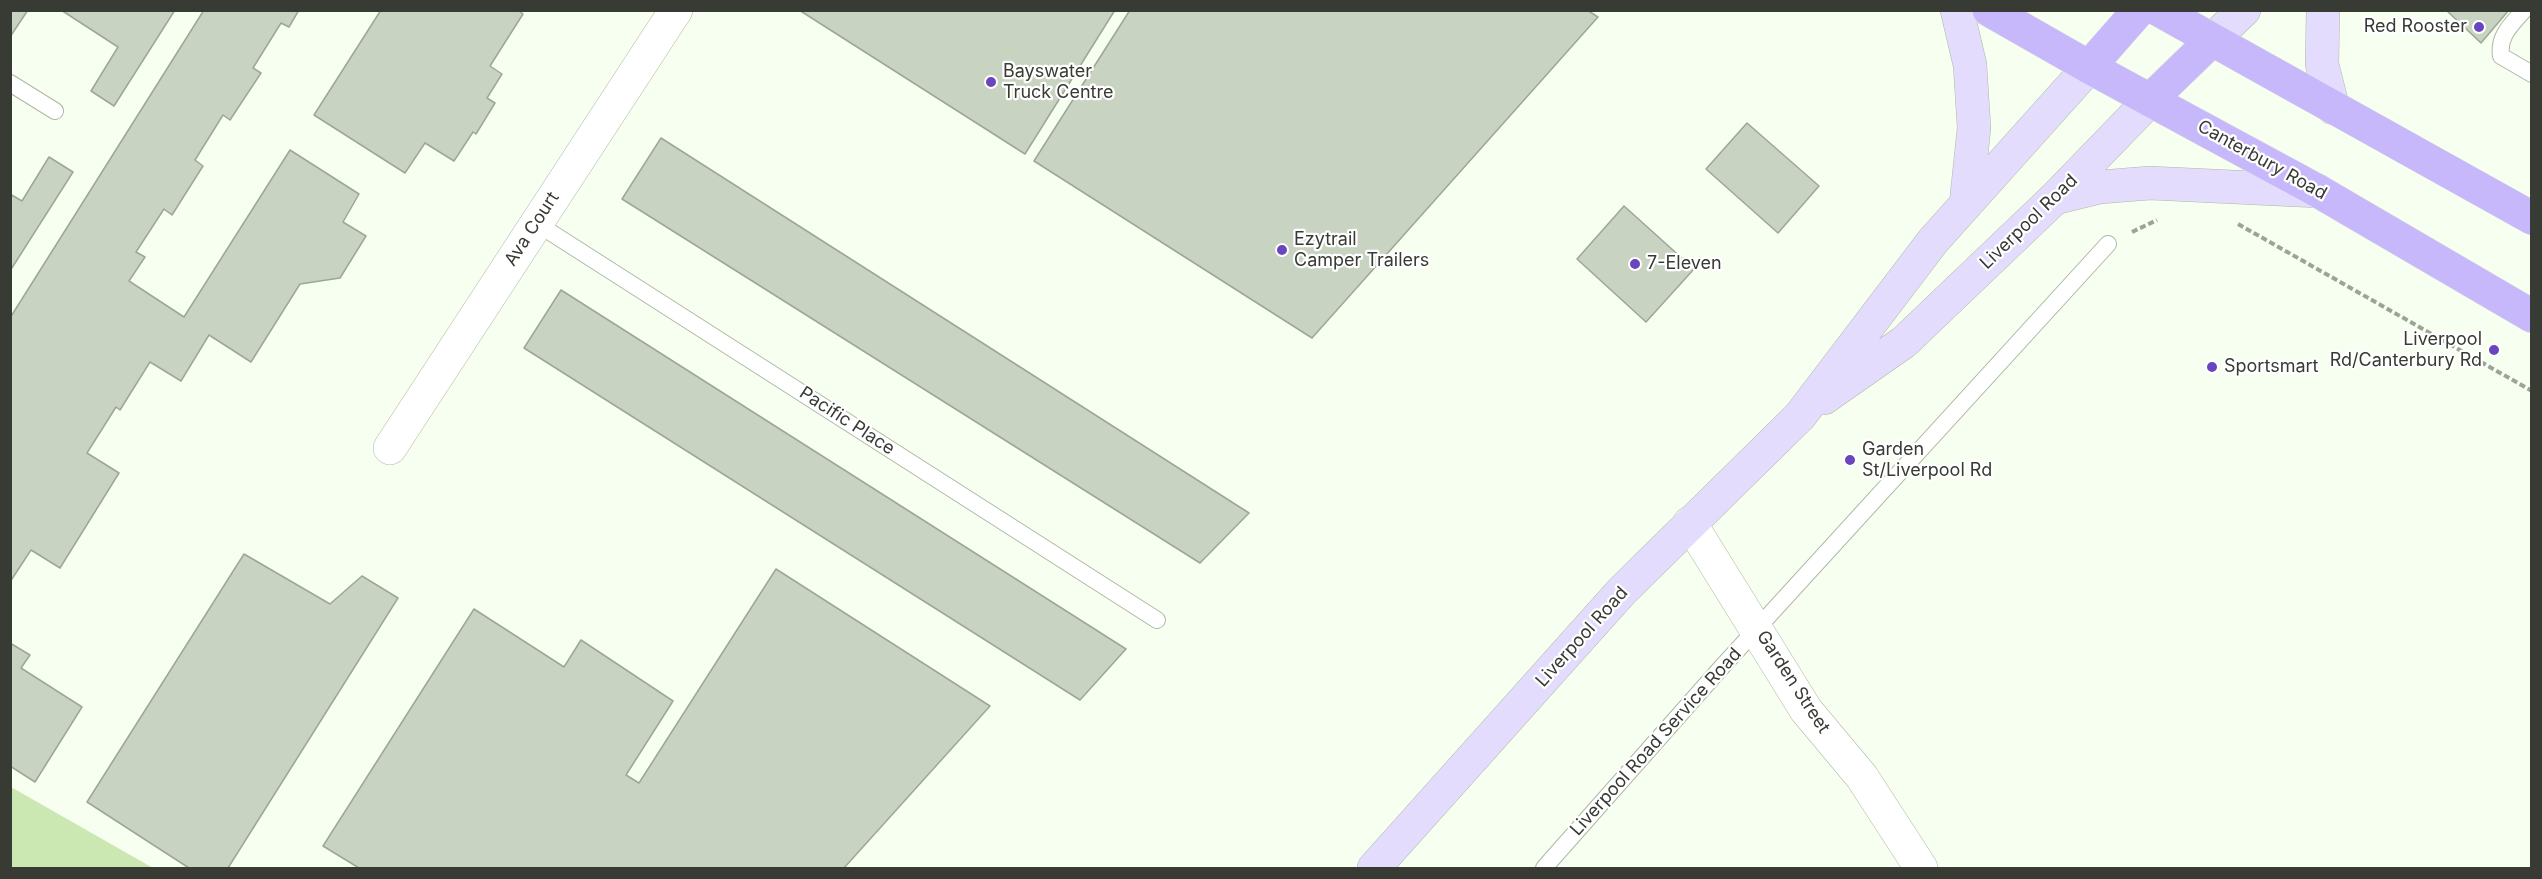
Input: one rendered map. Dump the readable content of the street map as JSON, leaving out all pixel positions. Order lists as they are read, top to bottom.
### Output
{
  "streets": {
    "main road": ["Canterbury Road", "Liverpool Road"],
    "street": ["Ava Court", "Garden Street"],
    "lane": ["Pacific Place", "Liverpool Road Service Road"]
  },
  "crossings": [
    ["Canterbury Road", "Liverpool Road"],
    ["Liverpool Road", "Garden Street"],
    ["Ava Court", "Pacific Place"],
    ["Garden Street", "Liverpool Road Service Road"]
  ],
  "places": [
    "Red Rooster",
    "Bayswater Truck Centre",
    "Ezytrail Camper Trailers",
    "7-Eleven",
    "Liverpool Rd/Canterbury Rd",
    "Sportsmart",
    "Garden St/Liverpool Rd"
  ]
}
